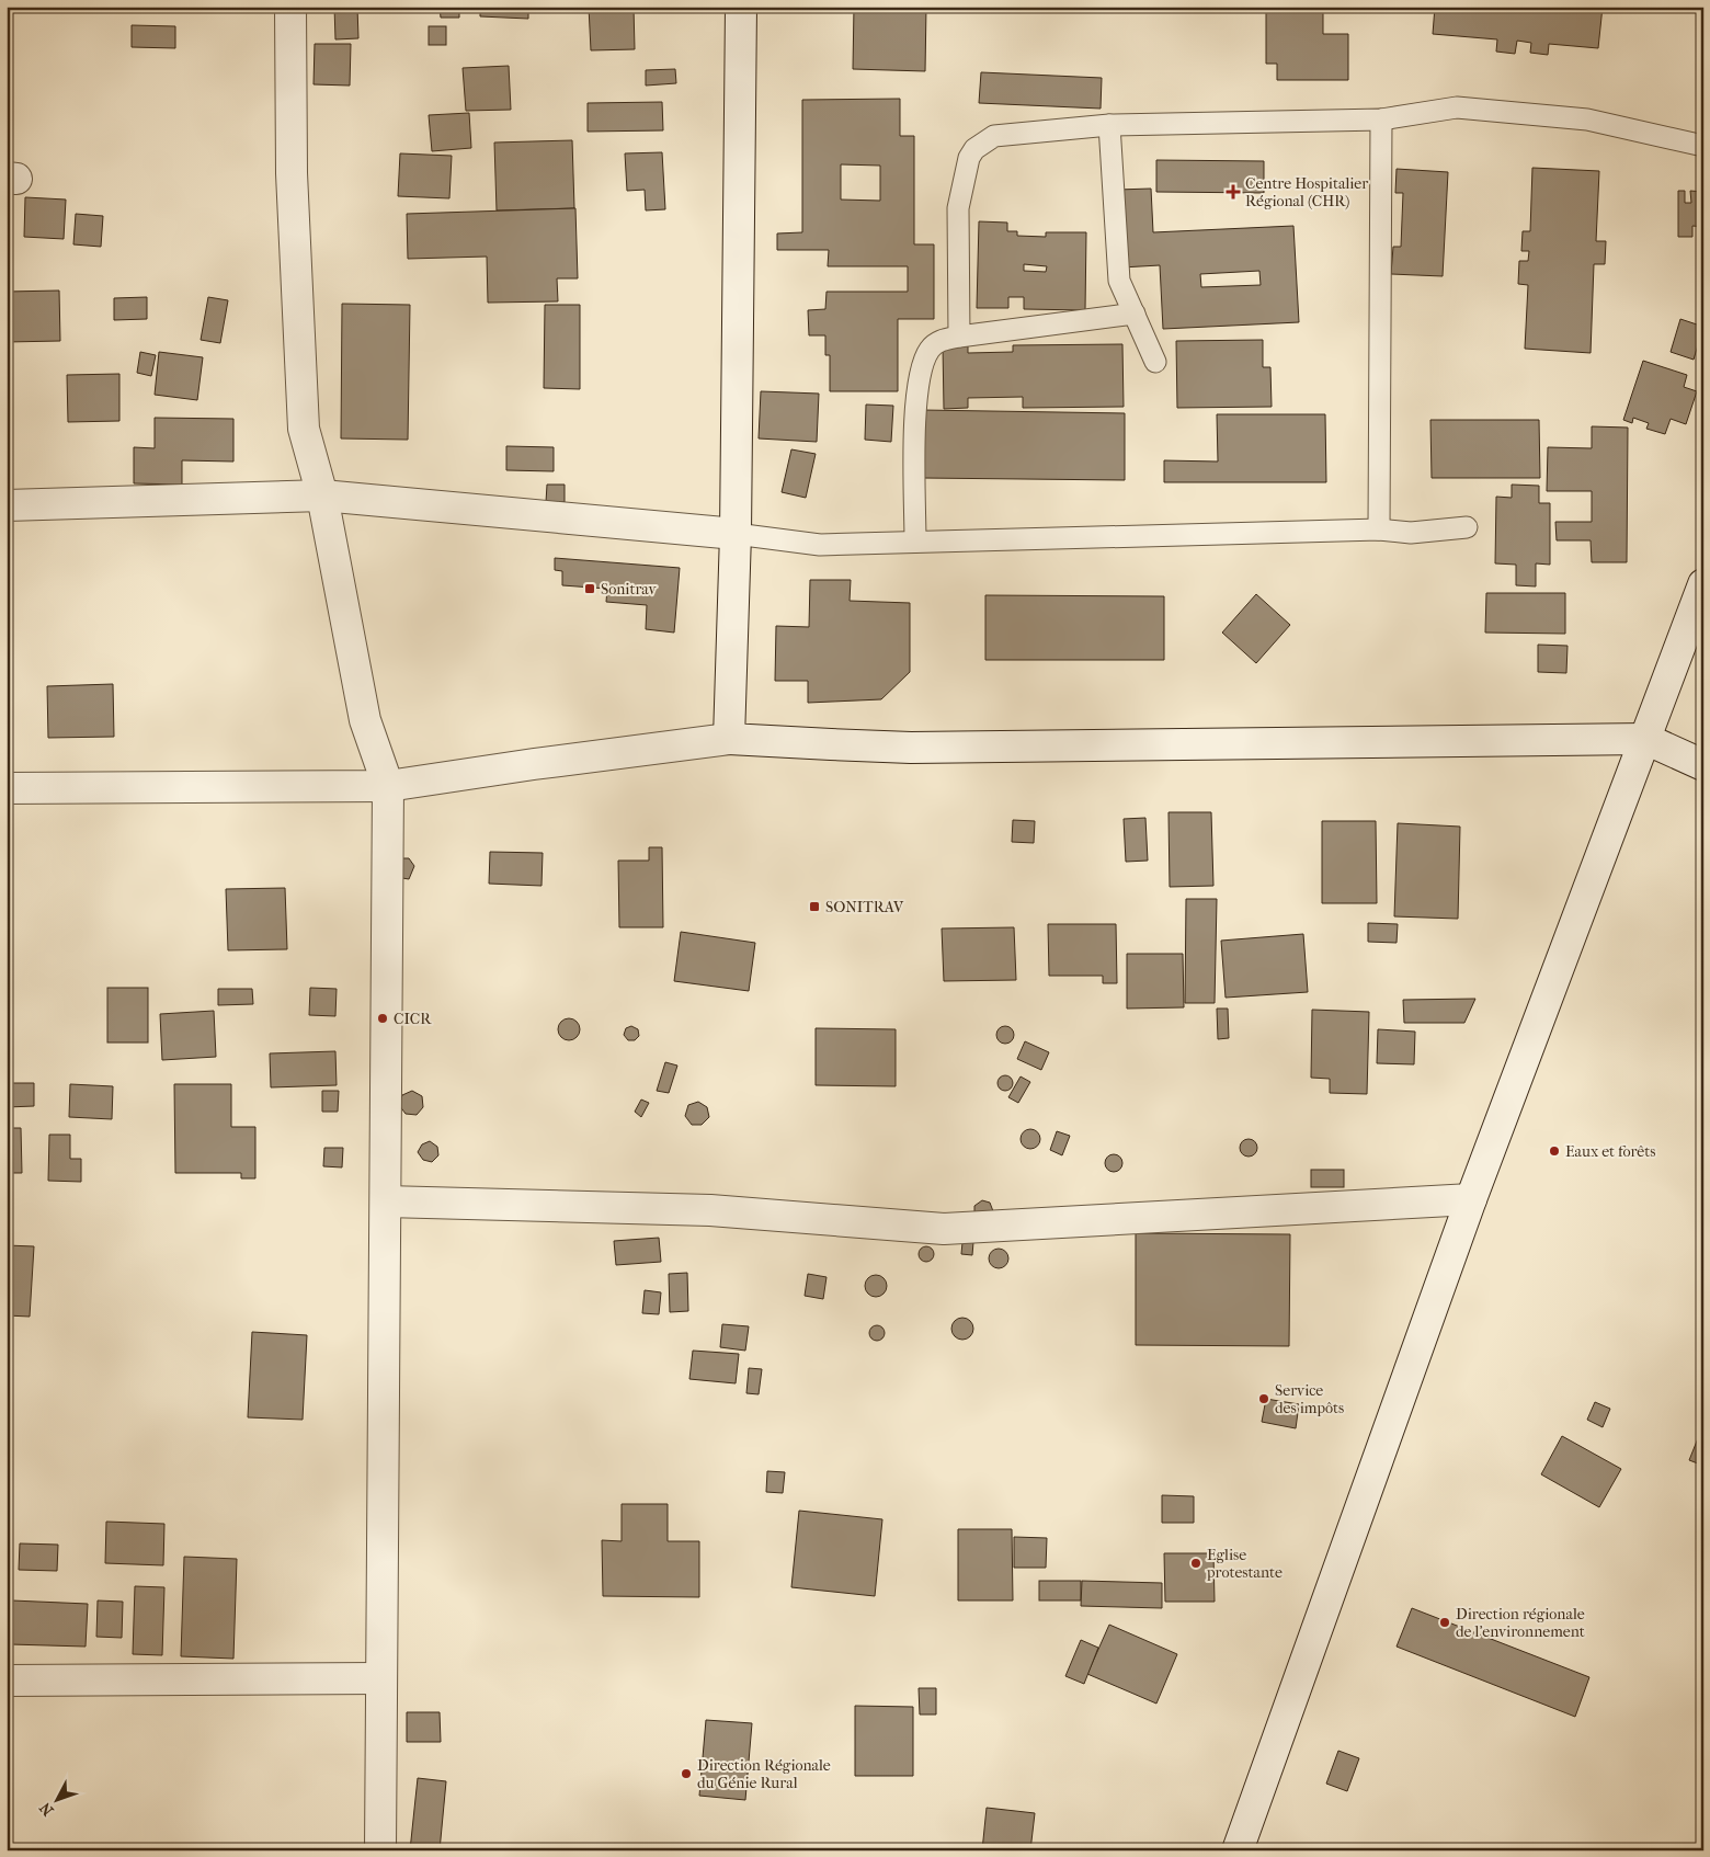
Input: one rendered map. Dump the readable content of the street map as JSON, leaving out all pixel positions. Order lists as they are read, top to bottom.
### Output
{
  "places": {
    "health": ["Centre Hospitalier Régional (CHR)"],
    "transit": ["Sonitrav", "SONITRAV"],
    "other": [
      "CICR",
      "Eaux et forêts",
      "Service des impôts",
      "Eglise protestante",
      "Direction régionale de l'environnement",
      "Direction Régionale du Génie Rural"
    ]
  },
  "north": "bottom left"
}
